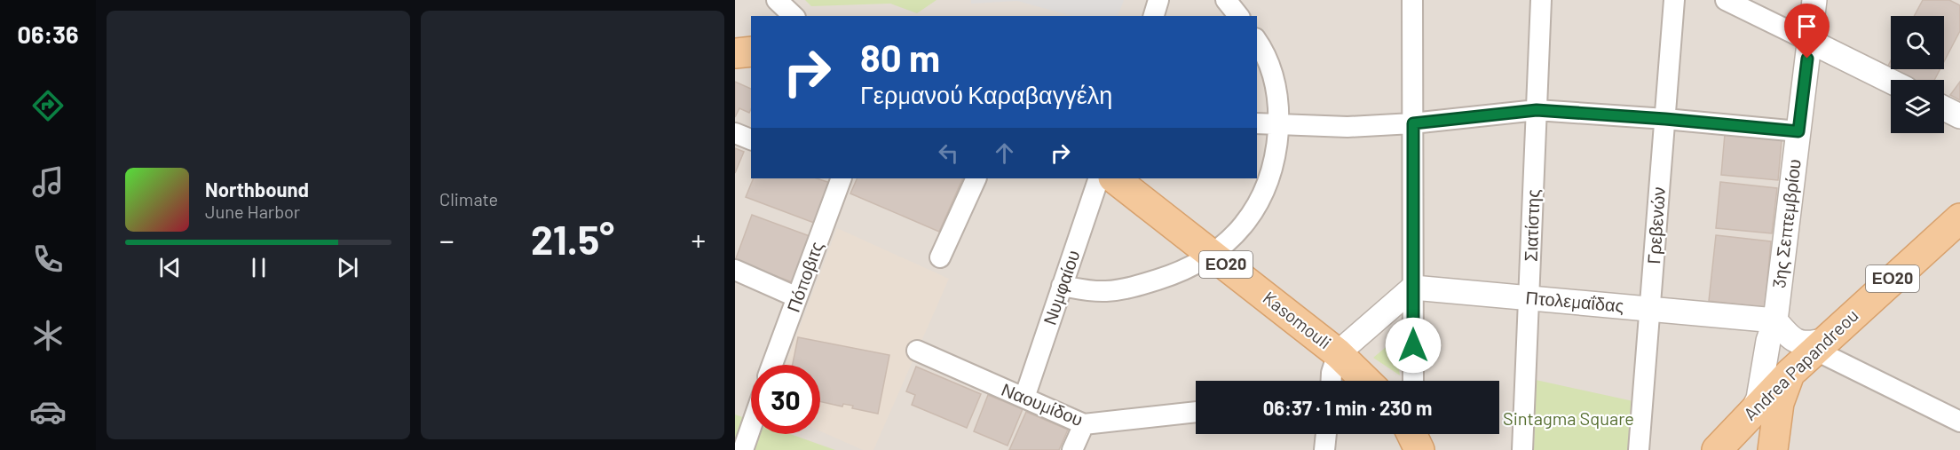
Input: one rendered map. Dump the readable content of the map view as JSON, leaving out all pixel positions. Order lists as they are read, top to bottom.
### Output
{
  "streets": {
    "main road": ["ΕΟ20", "Kasomouli", "Andrea Papandreou"],
    "street": [
      "3ης Σεπτεμβρίου",
      "Σιατίστης",
      "Γρεβενών",
      "Πόποβιτς",
      "Νυμφαίου",
      "Πτολεμαΐδας",
      "Ναουμίδου"
    ]
  },
  "crossings": [
    ["3ης Σεπτεμβρίου", "ΕΟ20"],
    ["3ης Σεπτεμβρίου", "Πτολεμαΐδας"],
    ["3ης Σεπτεμβρίου", "Andrea Papandreou"],
    ["Σιατίστης", "Πτολεμαΐδας"],
    ["Γρεβενών", "Πτολεμαΐδας"],
    ["ΕΟ20", "Andrea Papandreou"],
    ["Νυμφαίου", "Ναουμίδου"]
  ],
  "parks": ["Sintagma Square"],
  "page": {
    "tabs": "06:36",
    "tile": "Climate",
    "turn": ["80 m", "Γερμανού Καραβαγγέλη"],
    "song": ["Northbound", "June Harbor"],
    "heat": ["−", "21.5°", "+"],
    "limit": "30",
    "trip": "06:37 · 1 min · 230 m"
  }
}
